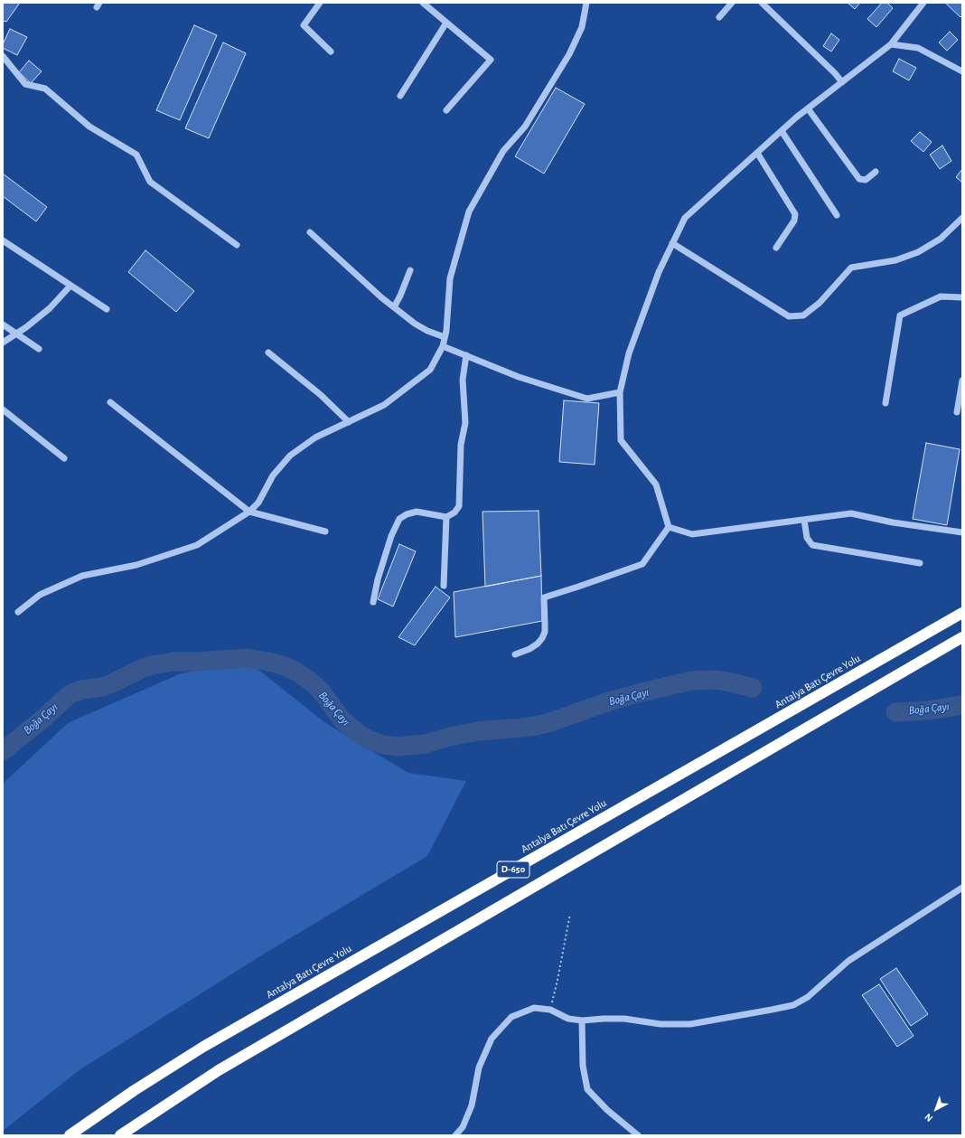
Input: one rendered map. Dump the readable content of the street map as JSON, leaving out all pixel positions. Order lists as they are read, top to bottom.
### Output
{
  "streets": {
    "highway": ["Antalya Batı Çevre Yolu", "D-650"]
  },
  "water": ["Boğa Çayı"],
  "north": "bottom left"
}
